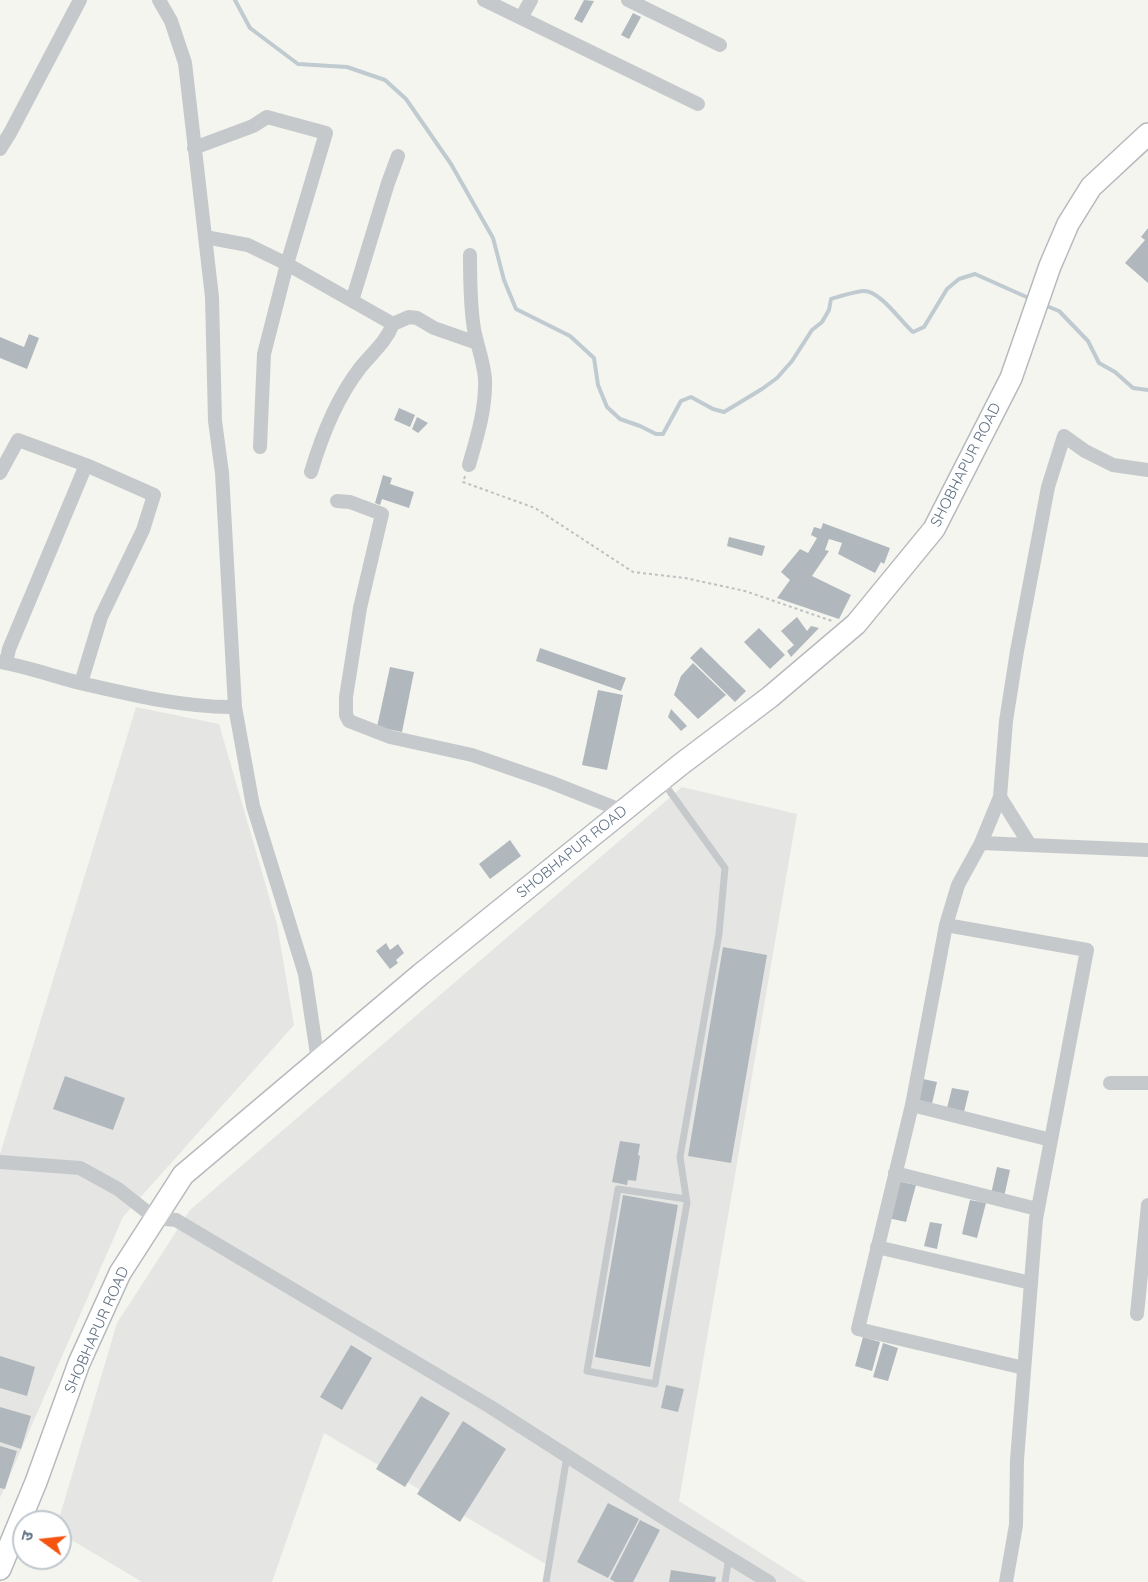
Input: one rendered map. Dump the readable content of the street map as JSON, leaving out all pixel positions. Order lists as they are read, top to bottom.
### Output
{
  "streets": {
    "main road": ["SHOBHAPUR ROAD"]
  },
  "north": "left"
}
